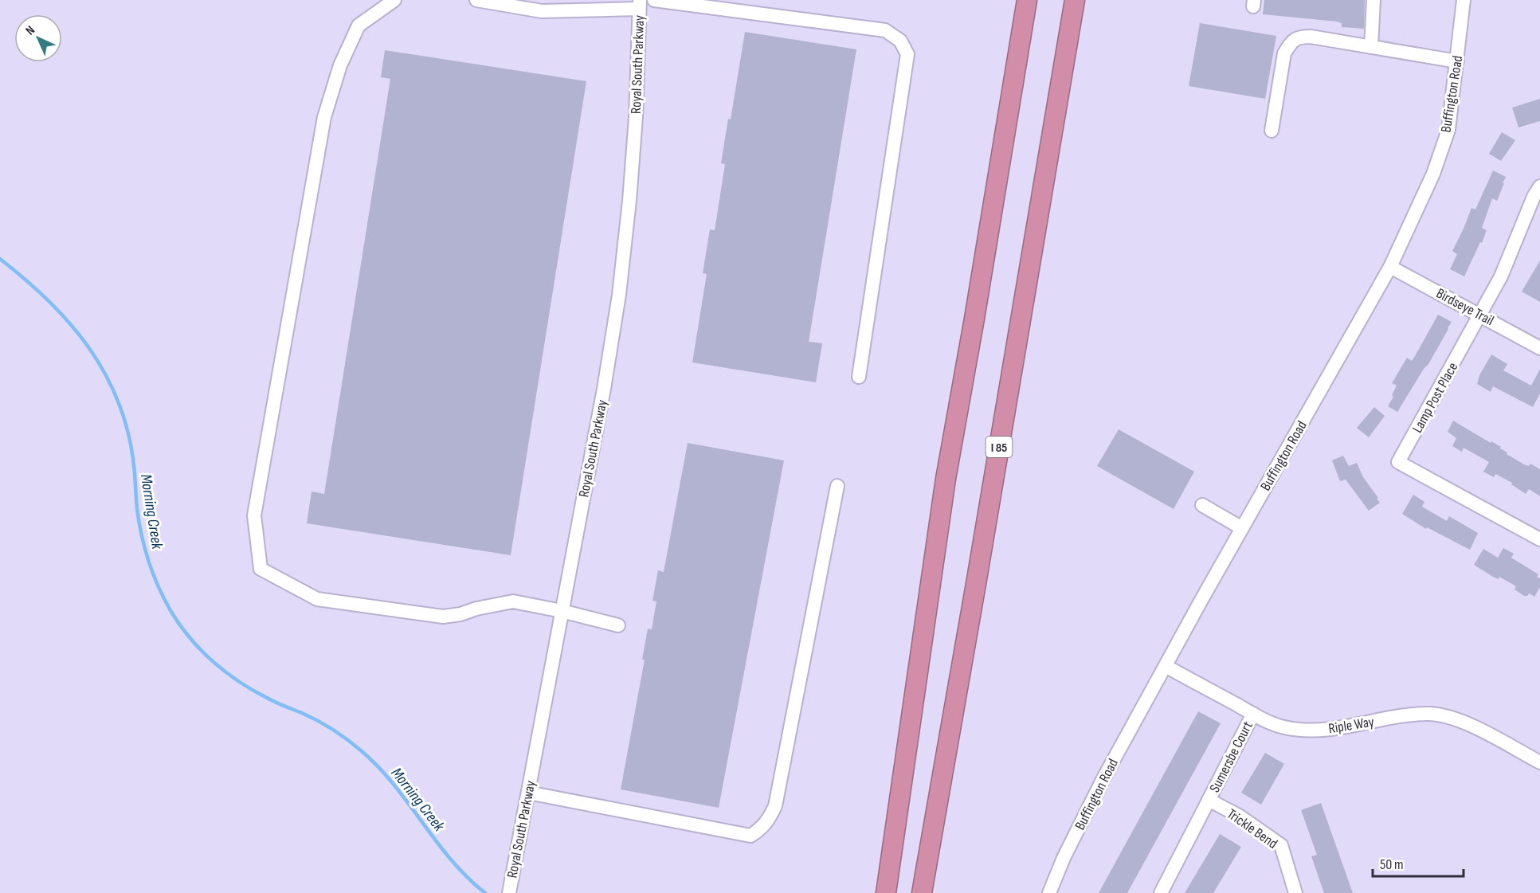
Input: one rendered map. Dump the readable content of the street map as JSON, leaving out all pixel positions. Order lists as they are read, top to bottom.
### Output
{
  "streets": {
    "highway": ["I 85"],
    "street": [
      "Royal South Parkway",
      "Buffington Road",
      "Birdseye Trail",
      "Lamp Post Place",
      "Riple Way",
      "Sumersbe Court",
      "Trickle Bend"
    ]
  },
  "crossings": [
    ["Buffington Road", "Birdseye Trail"],
    ["Buffington Road", "Riple Way"],
    ["Birdseye Trail", "Lamp Post Place"],
    ["Riple Way", "Sumersbe Court"],
    ["Sumersbe Court", "Trickle Bend"]
  ],
  "water": ["Morning Creek"],
  "scale_bar": "50 m",
  "north": "top left"
}
